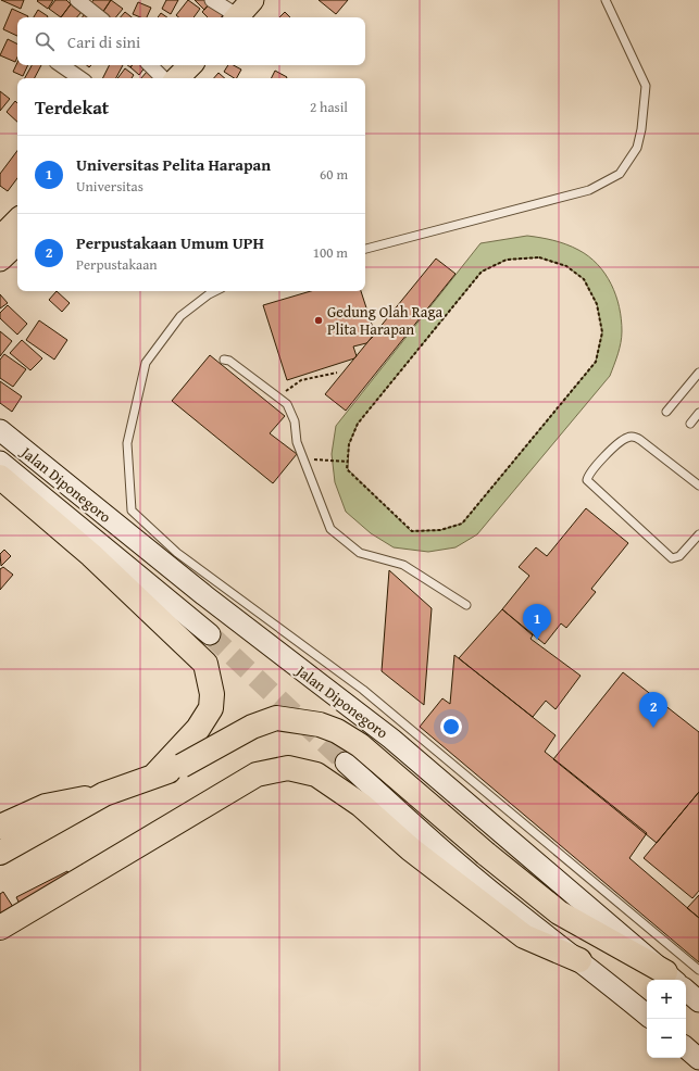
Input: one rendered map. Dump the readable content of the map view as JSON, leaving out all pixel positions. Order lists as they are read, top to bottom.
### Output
{
  "streets": {
    "street": ["Jalan Diponegoro"]
  },
  "places": ["Gedung Olah Raga Plita Harapan"],
  "page": {
    "search": "Cari di sini",
    "heading": ["Terdekat", "2 hasil"],
    "list": [
      {
        "mark": "1",
        "name": "Universitas Pelita Harapan",
        "note": "Universitas",
        "value": "60 m"
      },
      {
        "mark": "2",
        "name": "Perpustakaan Umum UPH",
        "note": "Perpustakaan",
        "value": "100 m"
      }
    ],
    "pins": ["1", "2"],
    "map_buttons": ["+", "−"]
  }
}
